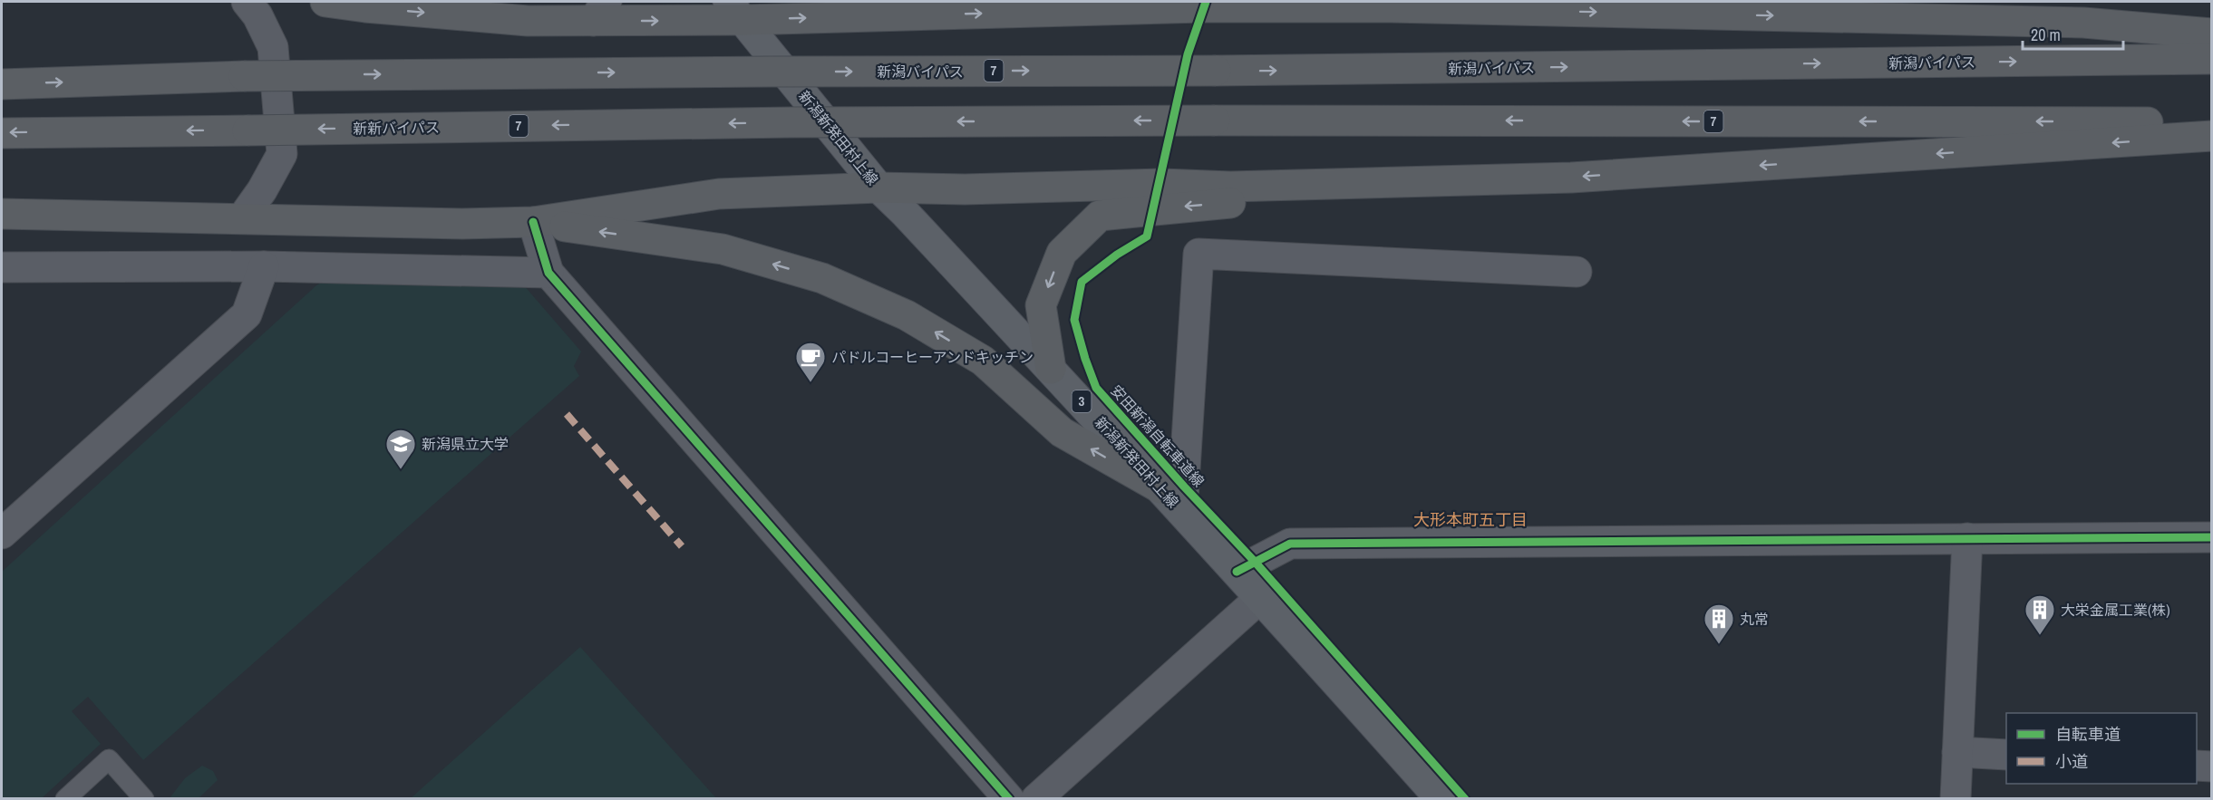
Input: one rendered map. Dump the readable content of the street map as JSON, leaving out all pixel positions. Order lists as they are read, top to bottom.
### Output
{
  "streets": {
    "highway": ["新潟バイパス", "7", "新新バイパス"],
    "main road": ["新潟新発田村上線", "3"],
    "cycle path": ["安田新潟自転車道線"]
  },
  "districts": ["大形本町五丁目"],
  "places": {
    "cafe": ["パドルコーヒーアンドキッチン"],
    "school or university": ["新潟県立大学"],
    "building": ["大栄金属工業(株)", "丸常"]
  },
  "legend": ["自転車道", "小道"],
  "scale_bar": "20 m"
}
